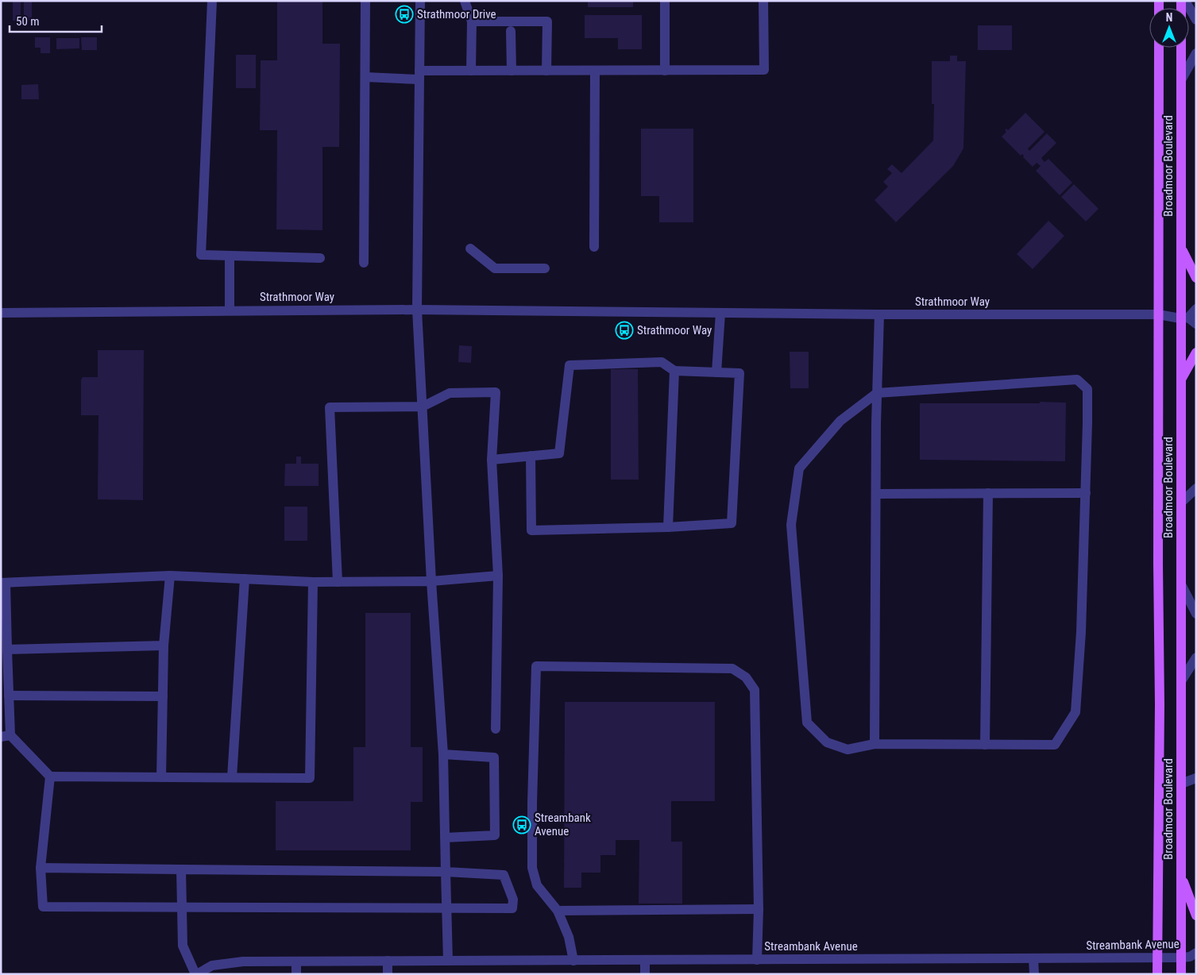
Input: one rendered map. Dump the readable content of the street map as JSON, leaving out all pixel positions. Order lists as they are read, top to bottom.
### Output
{
  "streets": {
    "main road": ["Broadmoor Boulevard"],
    "street": ["Strathmoor Way", "Streambank Avenue"]
  },
  "crossings": [
    ["Broadmoor Boulevard", "Strathmoor Way"],
    ["Broadmoor Boulevard", "Streambank Avenue"]
  ],
  "places": {
    "bus stop": ["Strathmoor Drive", "Strathmoor Way", "Streambank Avenue"]
  },
  "scale_bar": "50 m",
  "north": "top"
}
